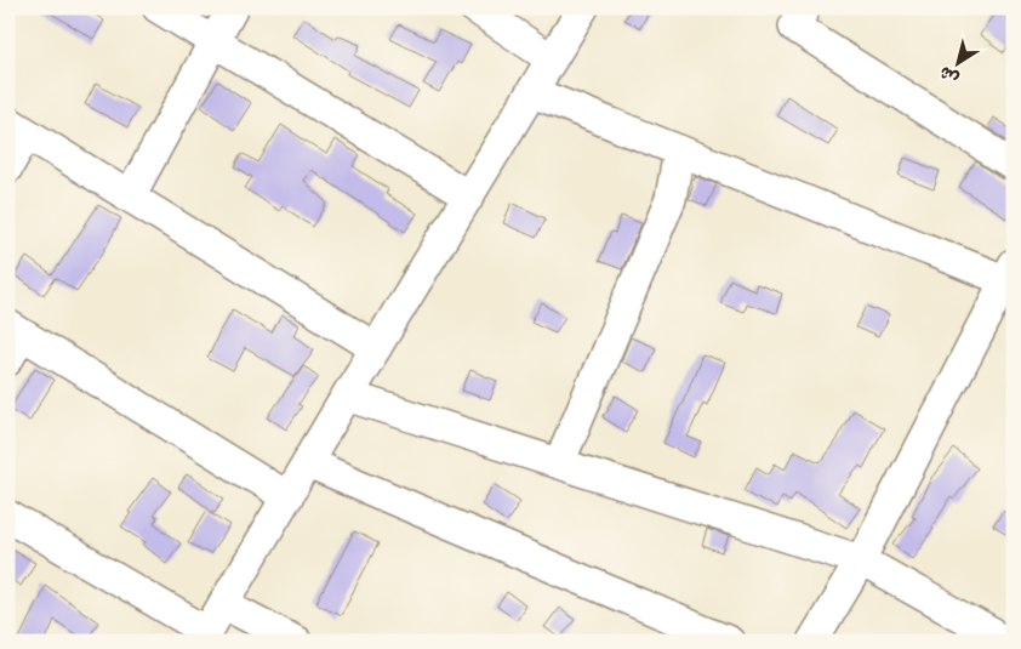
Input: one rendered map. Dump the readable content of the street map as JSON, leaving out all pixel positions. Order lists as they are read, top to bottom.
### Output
{
  "north": "bottom left"
}
